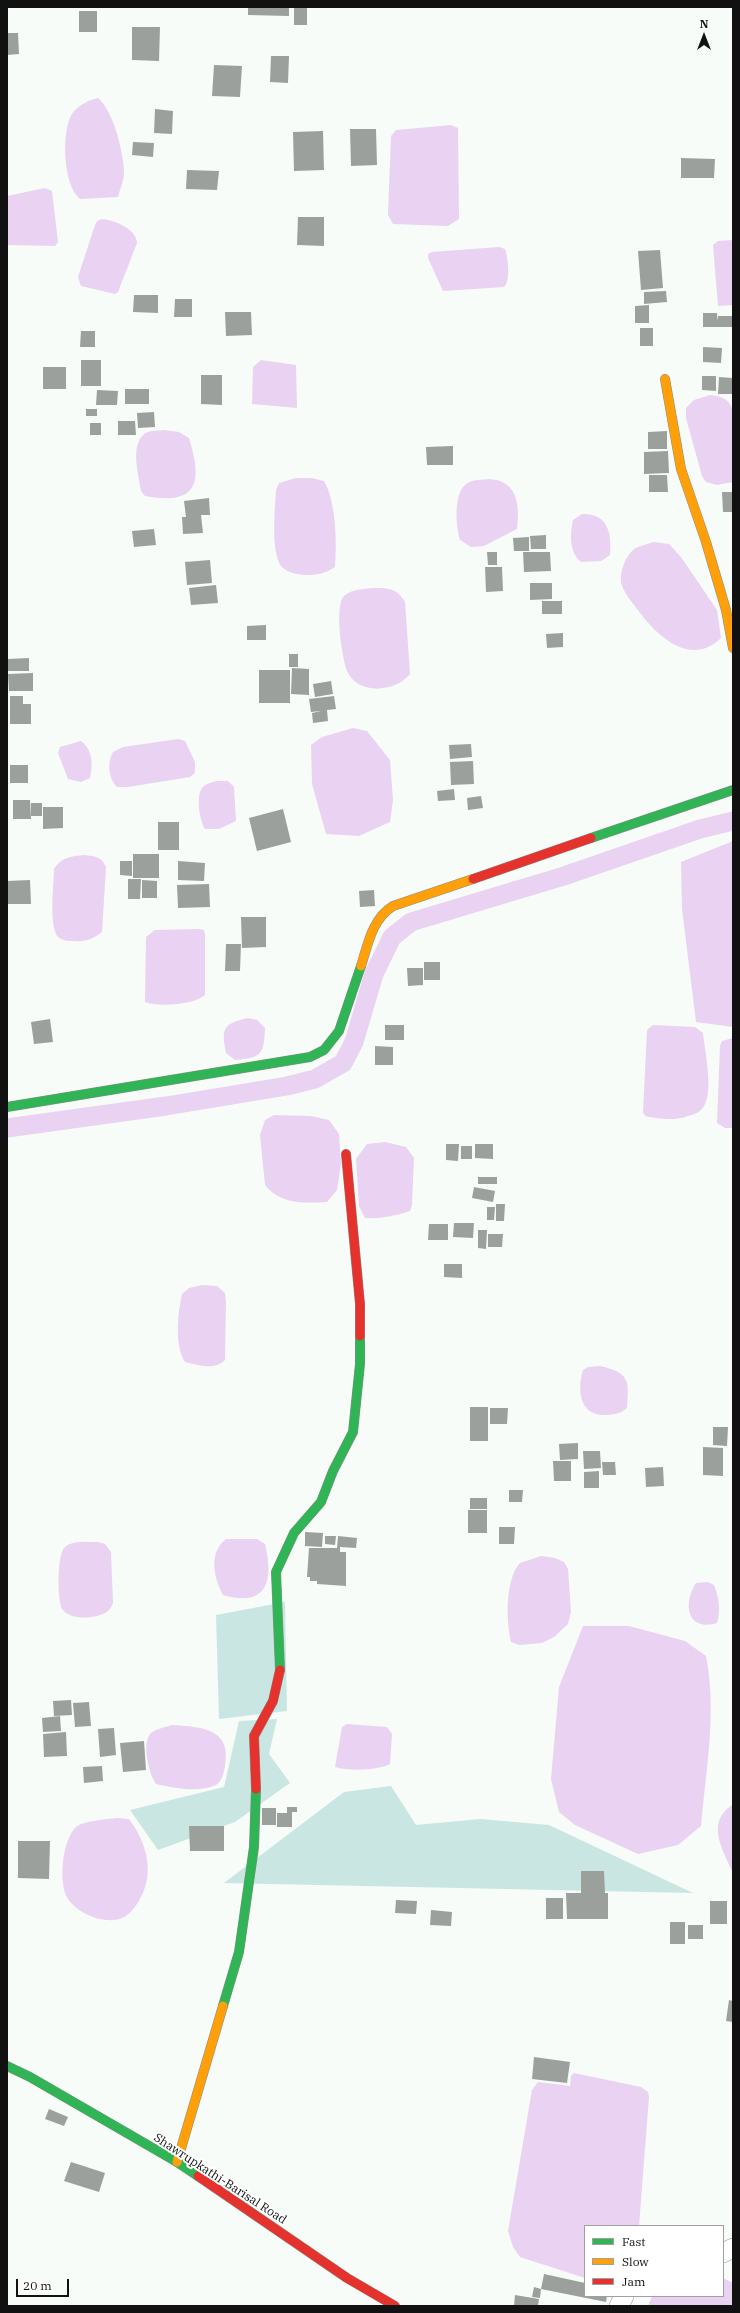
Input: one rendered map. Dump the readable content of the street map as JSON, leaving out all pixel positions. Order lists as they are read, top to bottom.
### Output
{
  "streets": {
    "street": ["Shawrupkathi-Barisal Road"]
  },
  "legend": ["Fast", "Slow", "Jam"],
  "scale_bar": "20 m",
  "north": "top"
}
